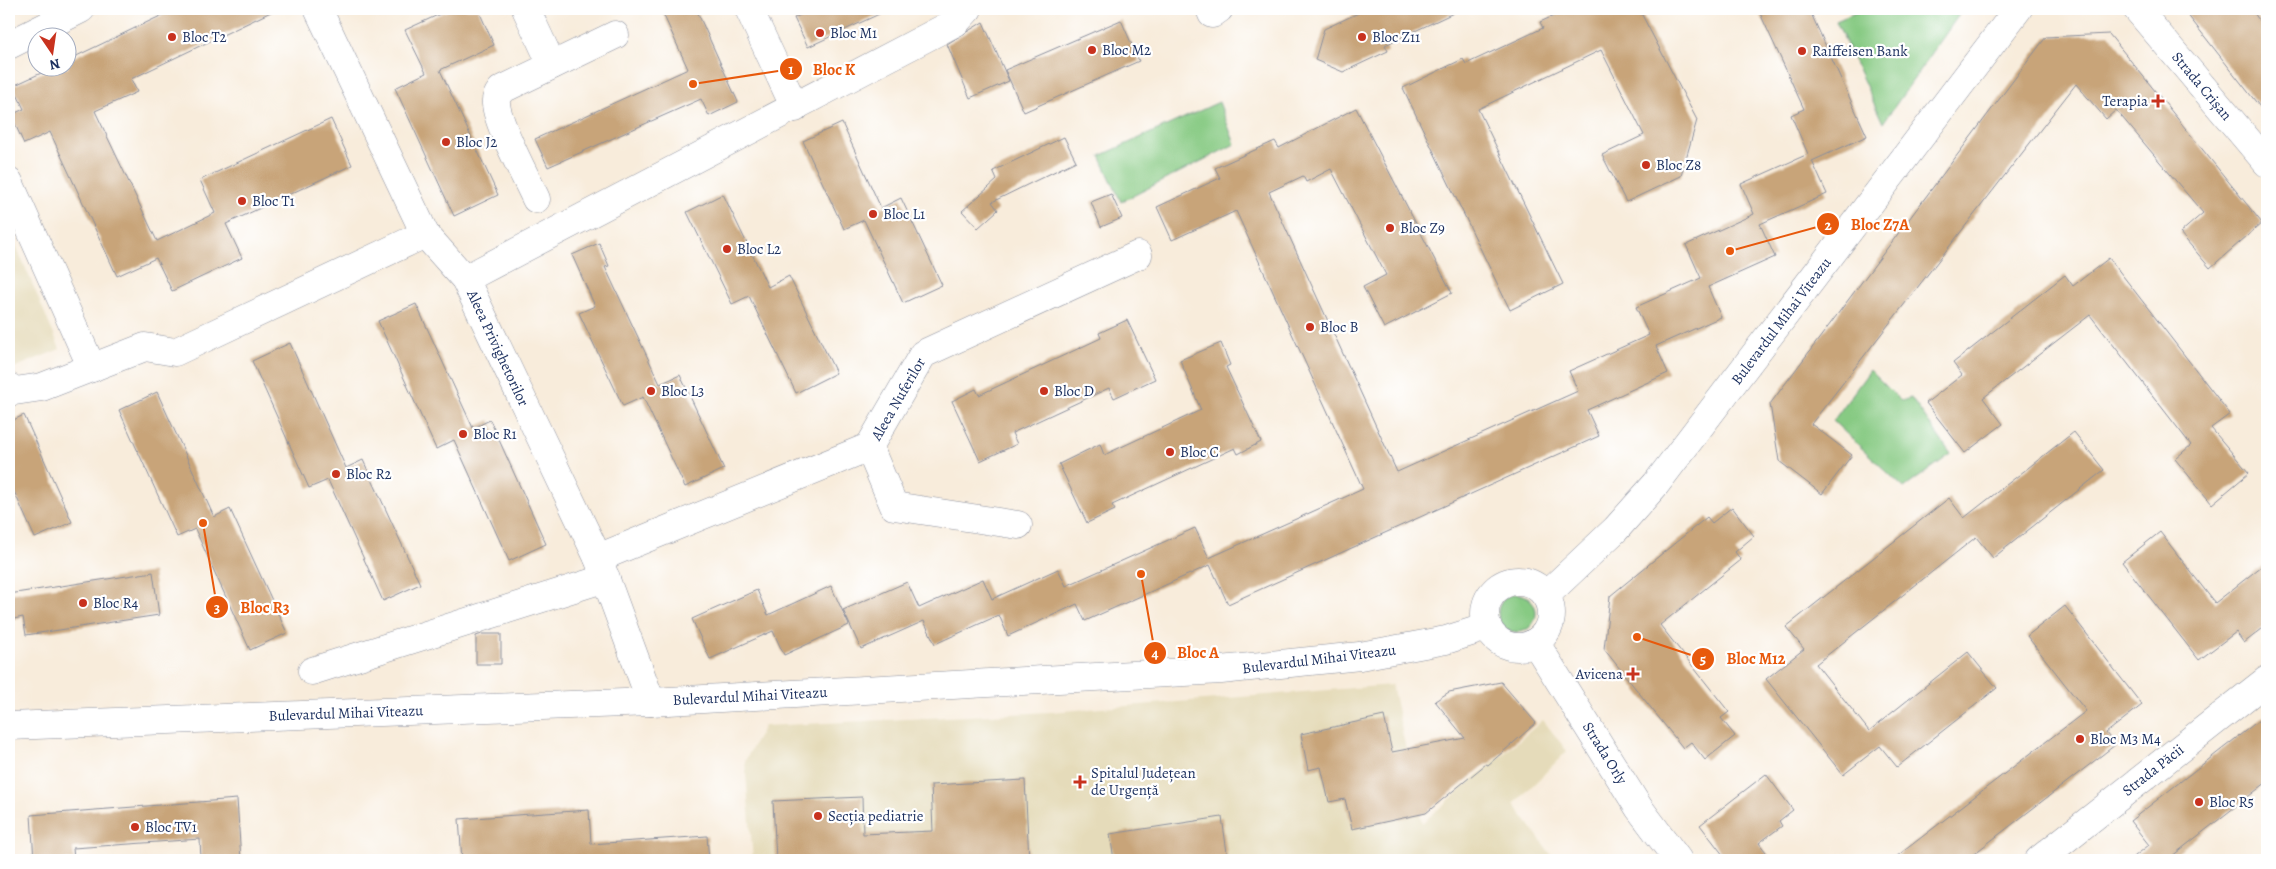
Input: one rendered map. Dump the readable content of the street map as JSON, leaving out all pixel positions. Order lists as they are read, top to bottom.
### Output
{
  "streets": {
    "street": [
      "Strada Crișan",
      "Bulevardul Mihai Viteazu",
      "Aleea Privighetorilor",
      "Aleea Nuferilor",
      "Strada Orly",
      "Strada Păcii"
    ]
  },
  "crossings": [
    ["Bulevardul Mihai Viteazu", "Aleea Privighetorilor"],
    ["Bulevardul Mihai Viteazu", "Strada Orly"],
    ["Aleea Privighetorilor", "Aleea Nuferilor"]
  ],
  "places": {
    "other": [
      "Bloc M1",
      "Bloc T2",
      "Bloc Z11",
      "Bloc M2",
      "Raiffeisen Bank",
      "Bloc K",
      "Bloc J2",
      "Bloc Z8",
      "Bloc T1",
      "Bloc L1",
      "Bloc Z9",
      "Bloc L2",
      "Bloc Z7A",
      "Bloc B",
      "Bloc L3",
      "Bloc D",
      "Bloc R1",
      "Bloc C",
      "Bloc R2",
      "Bloc R3",
      "Bloc A",
      "Bloc R4",
      "Bloc M12",
      "Bloc M3 M4",
      "Bloc R5",
      "Secția pediatrie",
      "Bloc TV1"
    ],
    "health": ["Terapia", "Avicena", "Spitalul Județean de Urgență"]
  },
  "north": "bottom"
}
